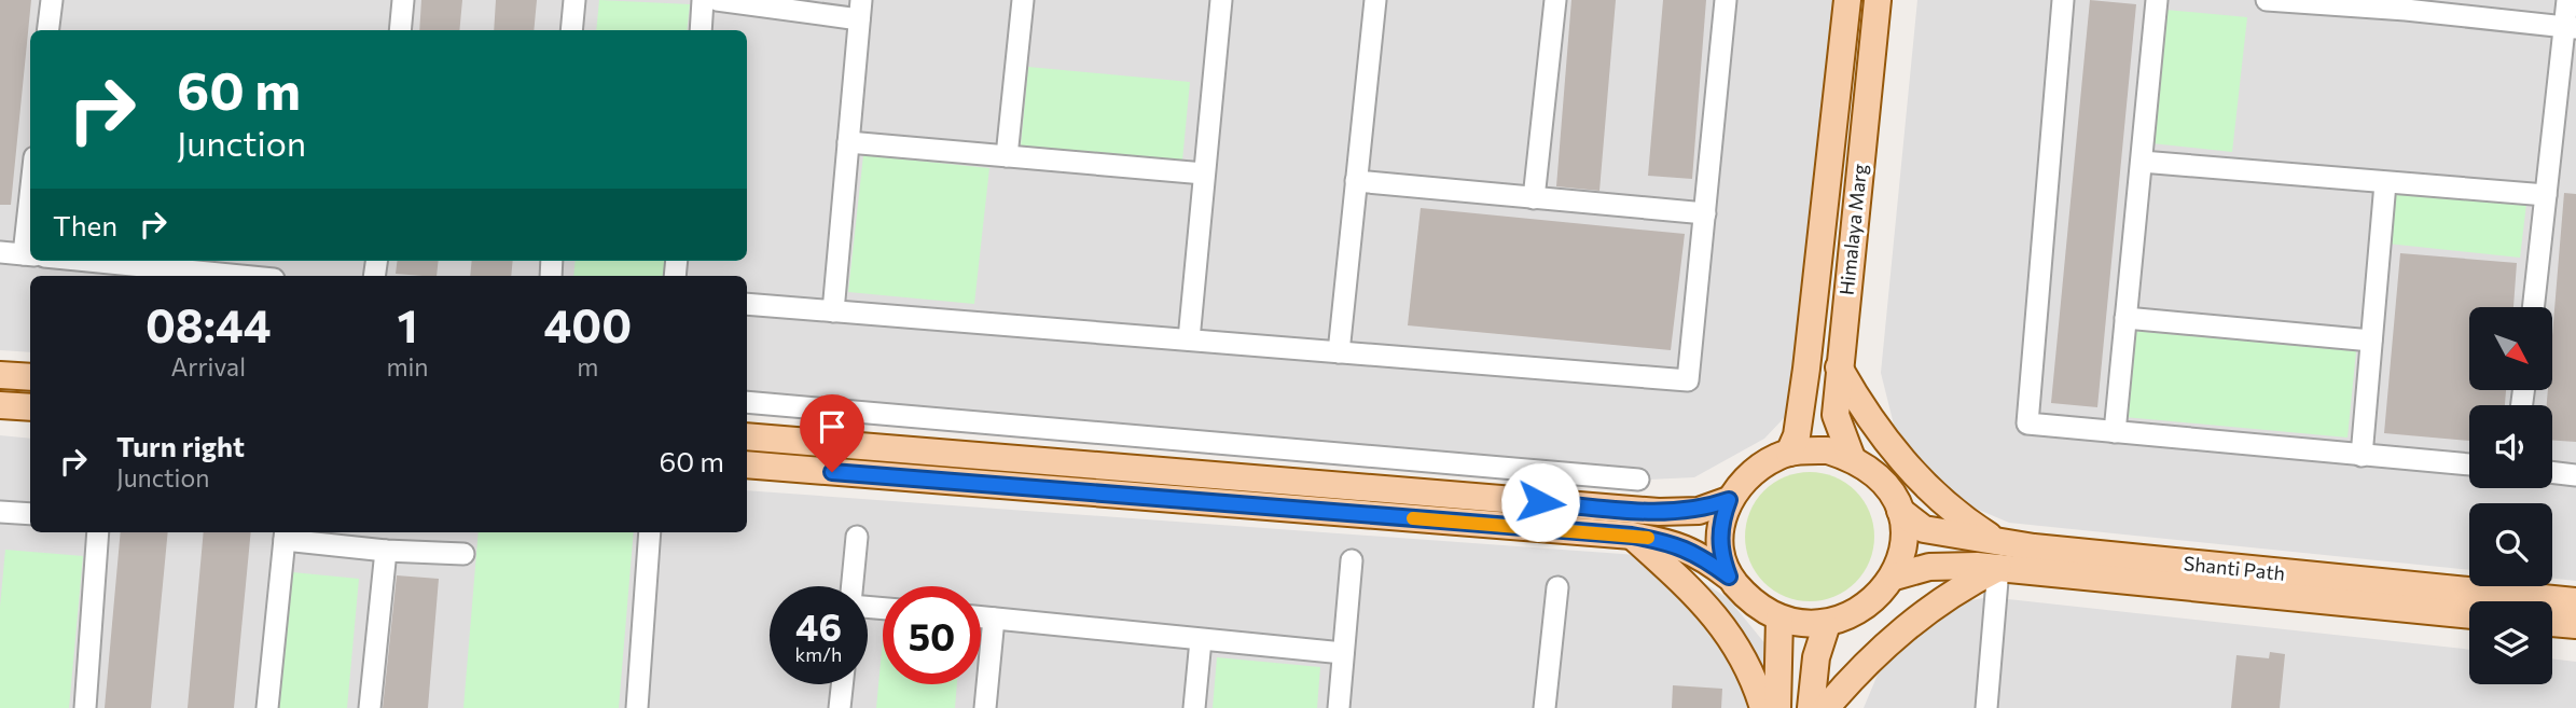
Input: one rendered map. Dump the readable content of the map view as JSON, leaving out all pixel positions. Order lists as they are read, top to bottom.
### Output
{
  "streets": {
    "main road": ["Himalaya Marg", "Shanti Path"]
  },
  "crossings": [
    ["Himalaya Marg", "Shanti Path"]
  ],
  "north": "bottom right",
  "page": {
    "turn": ["60 m", "Junction"],
    "then": "Then",
    "eta": [
      "08:44",
      "Arrival",
      "1",
      "min",
      "400",
      "m"
    ],
    "list": [
      {
        "name": "Turn right",
        "note": "Junction",
        "value": "60 m"
      }
    ],
    "speed": "46 km/h",
    "limit": "50"
  }
}
